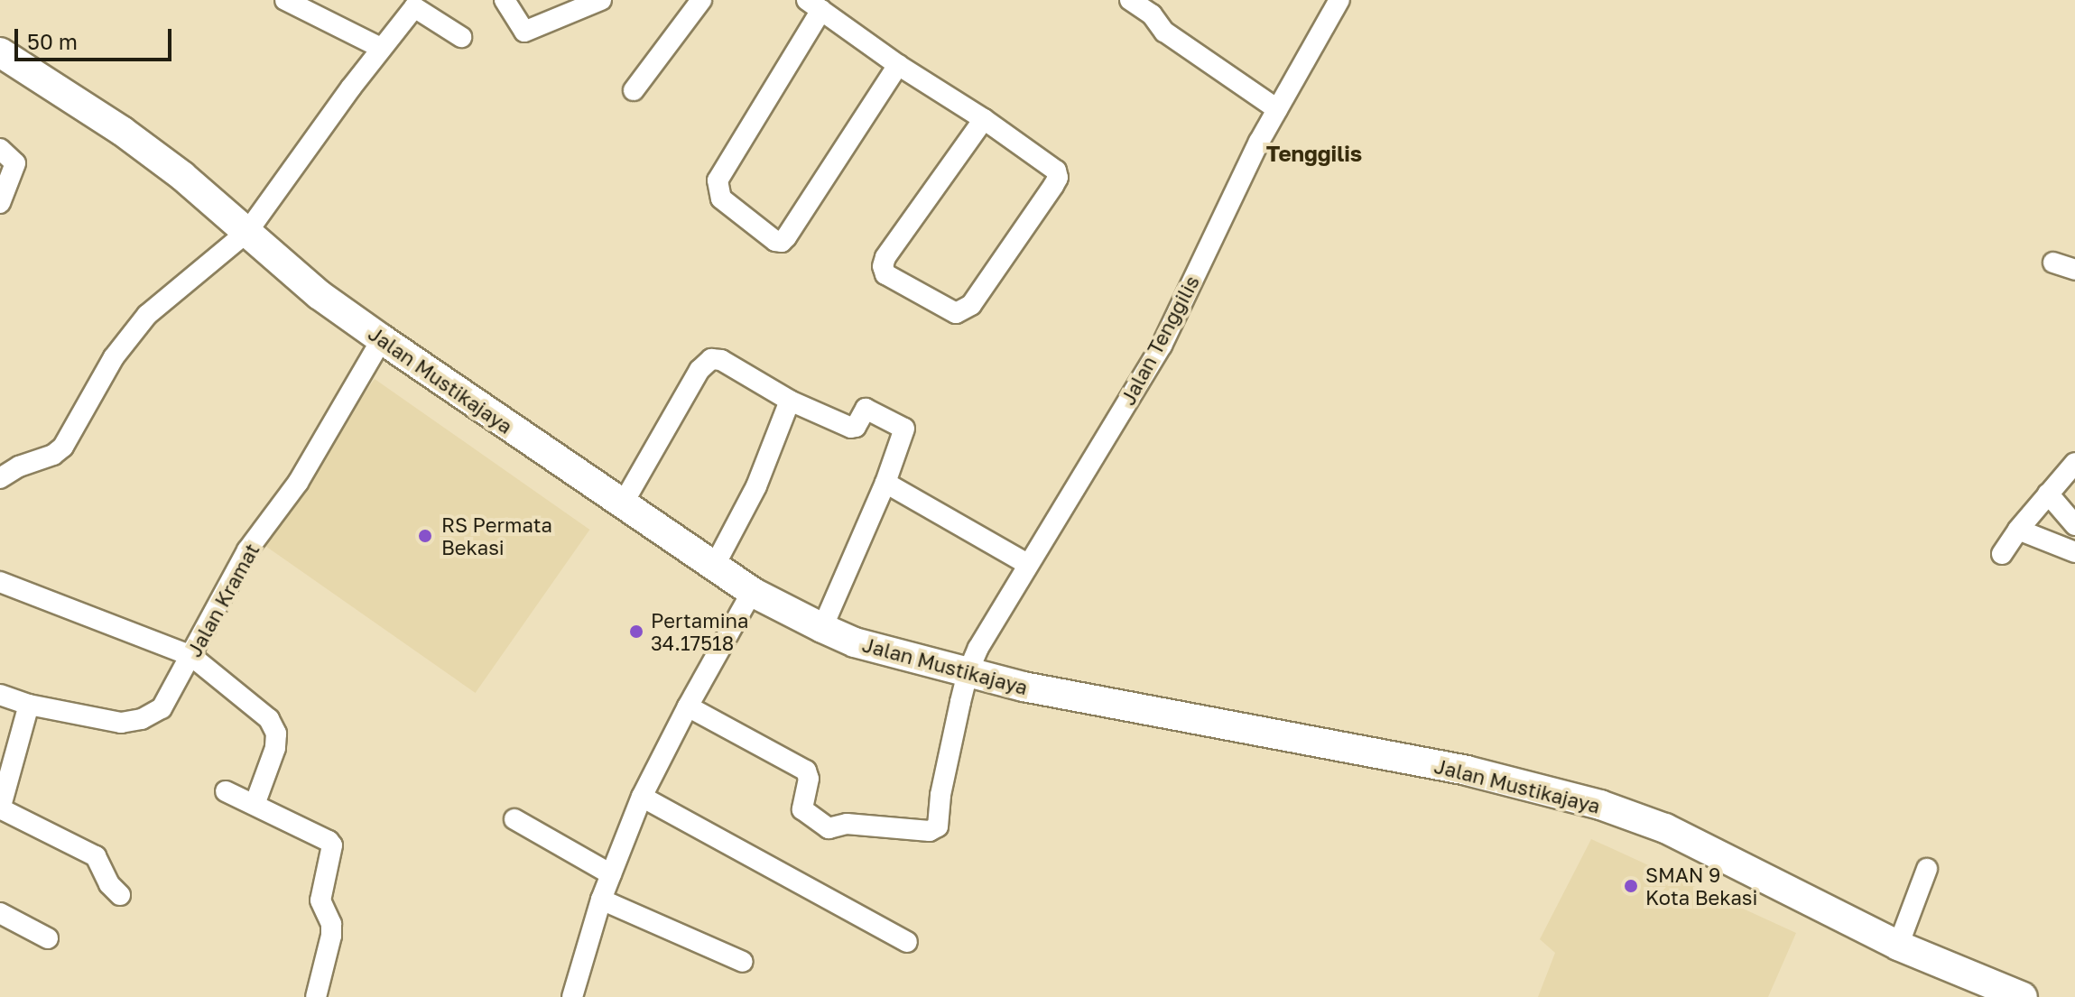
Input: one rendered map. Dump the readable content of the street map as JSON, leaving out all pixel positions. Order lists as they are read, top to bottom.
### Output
{
  "streets": {
    "main road": ["Jalan Mustikajaya"],
    "street": ["Jalan Tenggilis", "Jalan Kramat"]
  },
  "crossings": [
    ["Jalan Tenggilis", "Jalan Mustikajaya"],
    ["Jalan Mustikajaya", "Jalan Kramat"]
  ],
  "districts": ["Tenggilis"],
  "places": ["RS Permata Bekasi", "Pertamina 34.17518", "SMAN 9 Kota Bekasi"],
  "scale_bar": "50 m"
}
